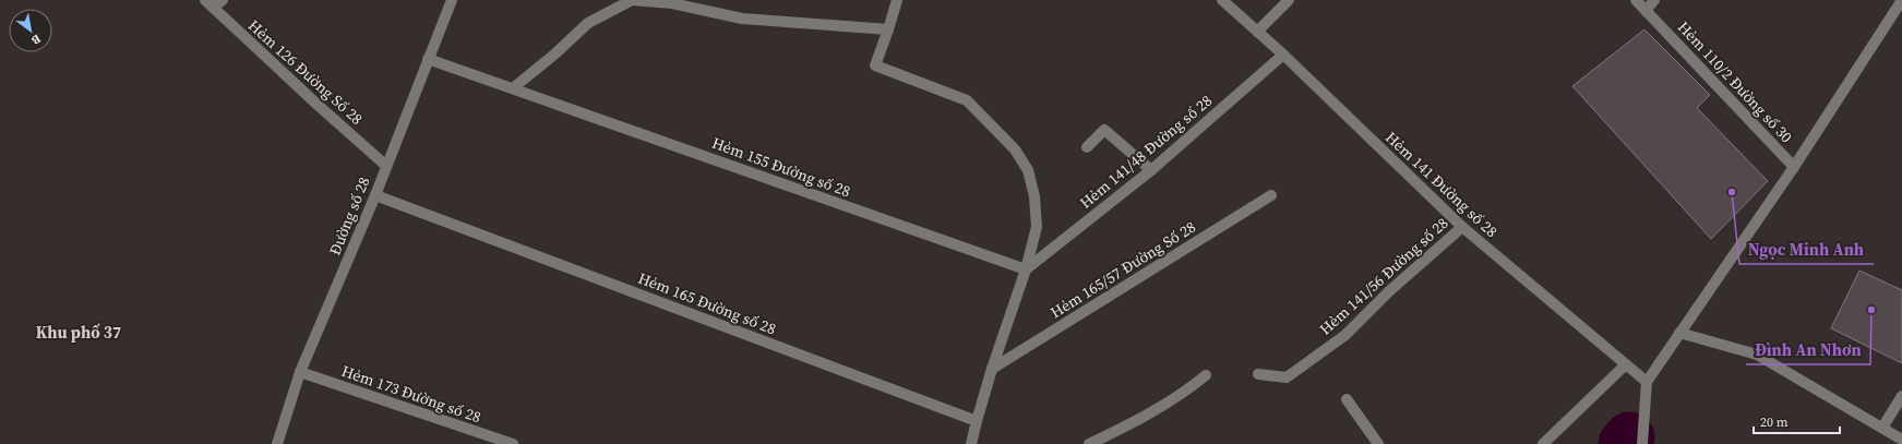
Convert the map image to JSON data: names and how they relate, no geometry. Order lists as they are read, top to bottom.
{
  "streets": {
    "street": [
      "Hẻm 126 Đường Số 28",
      "Hẻm 110/2 Đường số 30",
      "Hẻm 141/48 Đường số 28",
      "Hẻm 155 Đường số 28",
      "Hẻm 141 Đường số 28",
      "Đường số 28",
      "Hẻm 165/57 Đường Số 28",
      "Hẻm 141/56 Đường số 28",
      "Hẻm 165 Đường số 28",
      "Hẻm 173 Đường số 28"
    ]
  },
  "crossings": [
    ["Hẻm 126 Đường Số 28", "Đường số 28"],
    ["Hẻm 141/48 Đường số 28", "Hẻm 155 Đường số 28"],
    ["Hẻm 141/48 Đường số 28", "Hẻm 141 Đường số 28"],
    ["Hẻm 155 Đường số 28", "Đường số 28"],
    ["Hẻm 141 Đường số 28", "Hẻm 141/56 Đường số 28"],
    ["Đường số 28", "Hẻm 165 Đường số 28"],
    ["Đường số 28", "Hẻm 173 Đường số 28"]
  ],
  "districts": ["Khu phố 37"],
  "places": ["Ngọc Minh Anh", "Đình An Nhơn"],
  "scale_bar": "20 m",
  "north": "bottom right"
}
